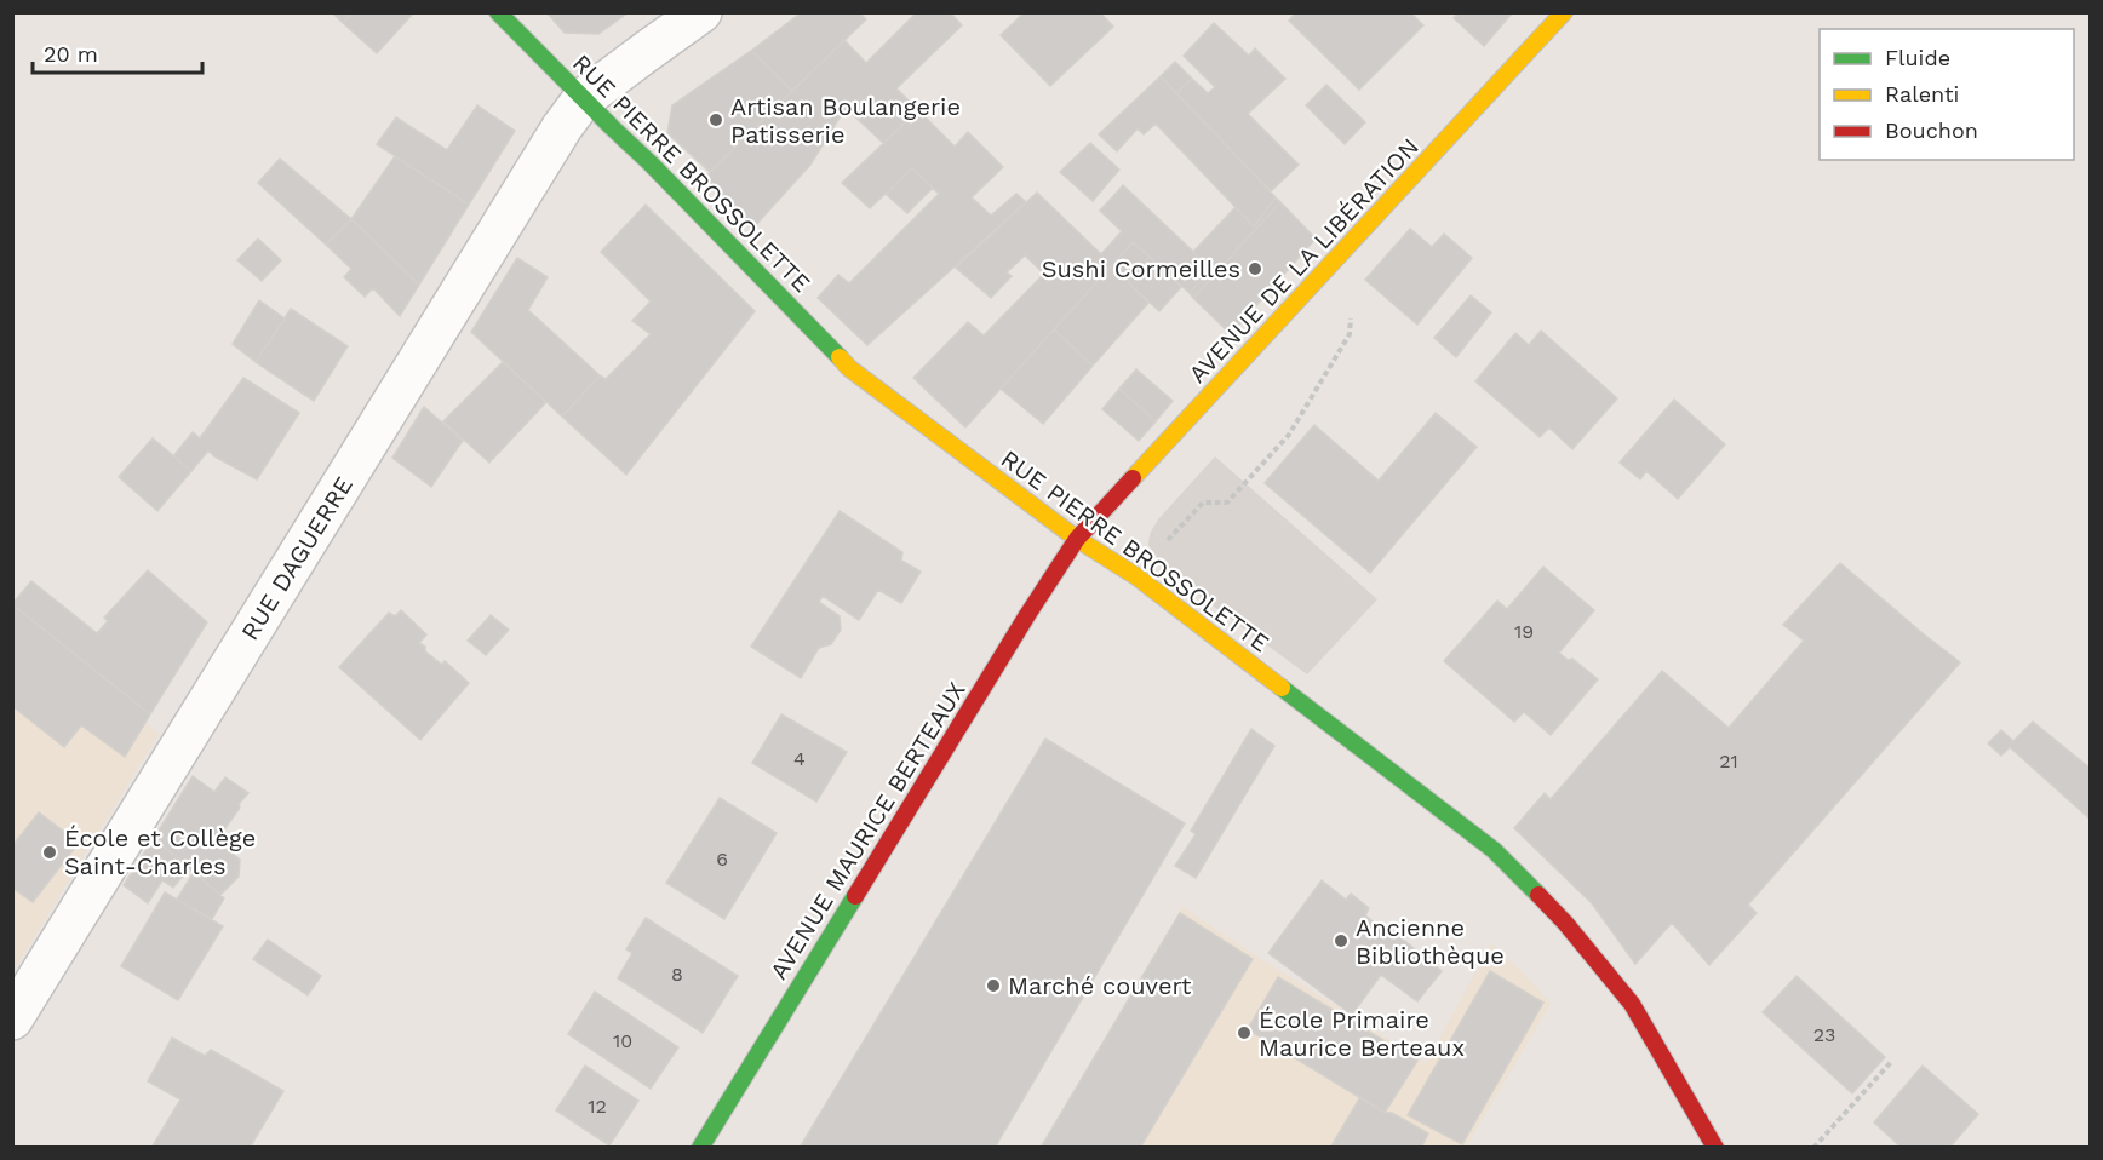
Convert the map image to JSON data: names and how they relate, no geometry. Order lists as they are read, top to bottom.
{
  "streets": {
    "street": [
      "RUE PIERRE BROSSOLETTE",
      "AVENUE DE LA LIBÉRATION",
      "RUE DAGUERRE",
      "AVENUE MAURICE BERTEAUX"
    ]
  },
  "crossings": [
    ["RUE PIERRE BROSSOLETTE", "AVENUE DE LA LIBÉRATION"],
    ["RUE PIERRE BROSSOLETTE", "RUE DAGUERRE"],
    ["RUE PIERRE BROSSOLETTE", "AVENUE MAURICE BERTEAUX"],
    ["AVENUE DE LA LIBÉRATION", "AVENUE MAURICE BERTEAUX"]
  ],
  "places": [
    "Artisan Boulangerie Patisserie",
    "Sushi Cormeilles",
    "École et Collège Saint-Charles",
    "Ancienne Bibliothèque",
    "Marché couvert",
    "École Primaire Maurice Berteaux"
  ],
  "house_numbers": [
    "19",
    "4",
    "21",
    "6",
    "8",
    "23",
    "10",
    "12"
  ],
  "legend": ["Fluide", "Ralenti", "Bouchon"],
  "scale_bar": "20 m"
}
